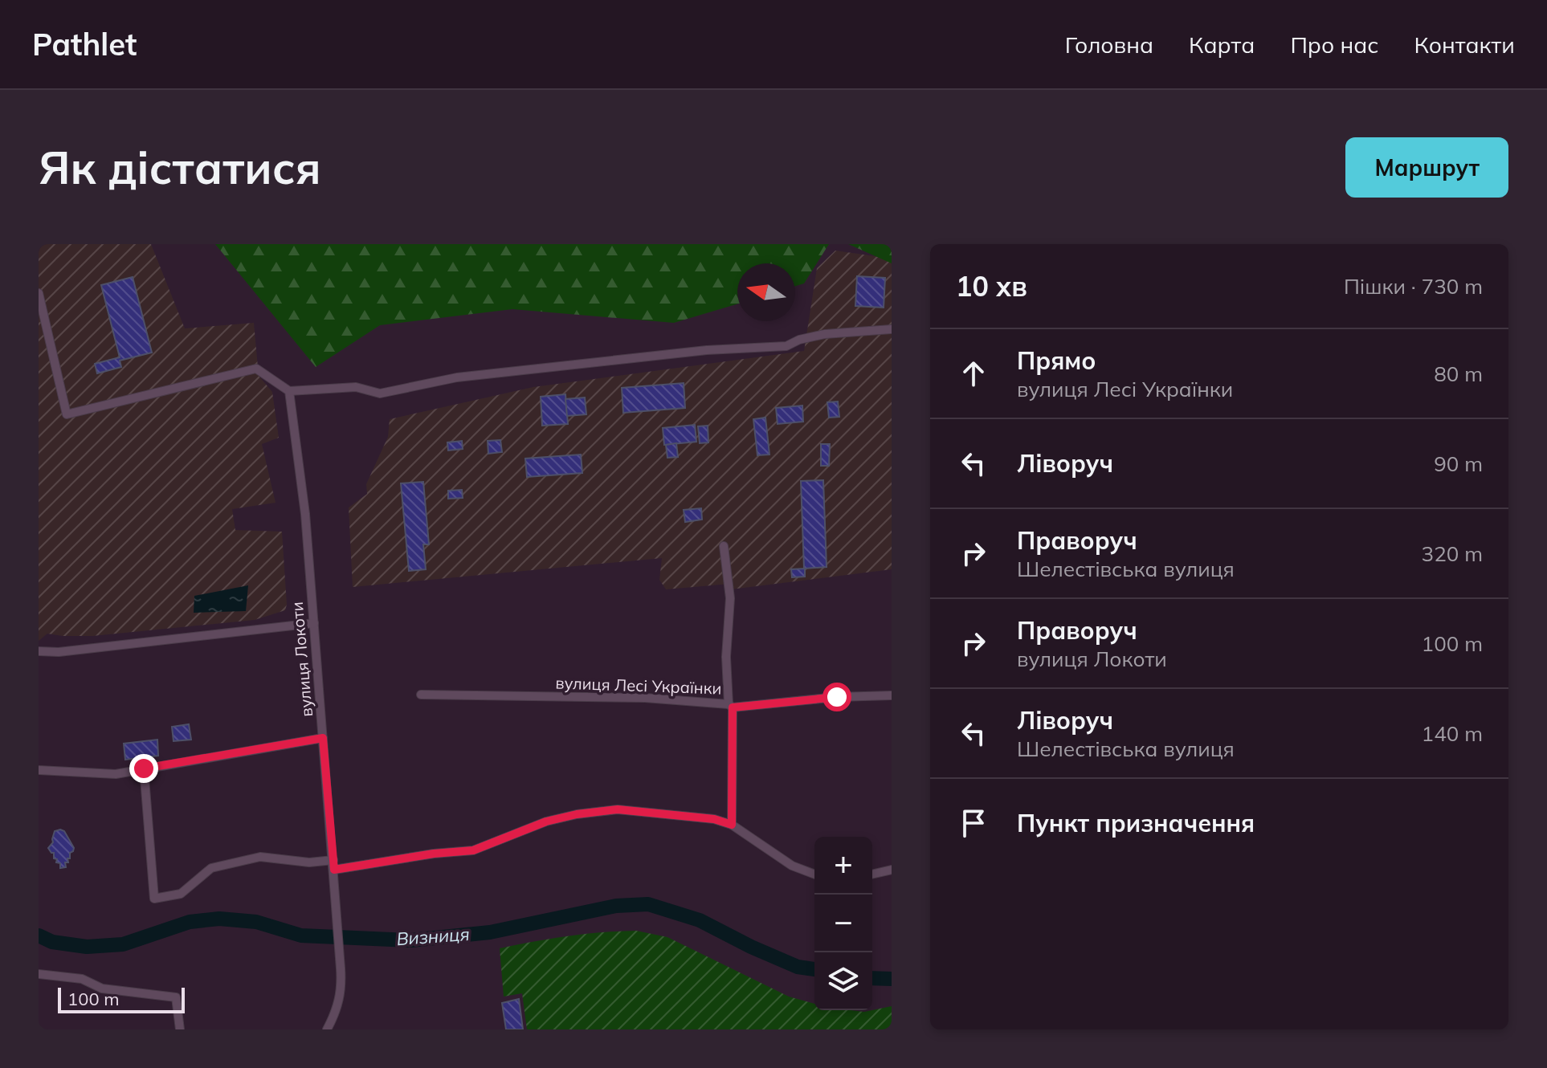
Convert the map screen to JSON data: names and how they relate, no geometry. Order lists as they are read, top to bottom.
{
  "streets": {
    "street": ["вулиця Локоти", "вулиця Лесі Українки"]
  },
  "water": ["Визниця"],
  "scale_bar": "100 m",
  "north": "left",
  "page": {
    "header": "Pathlet",
    "nav": [
      "Головна",
      "Карта",
      "Про нас",
      "Контакти"
    ],
    "buttons": "Маршрут",
    "title": "Як дістатися",
    "heading": ["10 хв", "Пішки · 730 m"],
    "list": [
      ["Прямо", "вулиця Лесі Українки", "80 m"],
      ["Ліворуч", "90 m"],
      ["Праворуч", "Шелестівська вулиця", "320 m"],
      ["Праворуч", "вулиця Локоти", "100 m"],
      ["Ліворуч", "Шелестівська вулиця", "140 m"],
      "Пункт призначення"
    ],
    "map_buttons": ["+", "−"],
    "scale": "100 m"
  }
}
